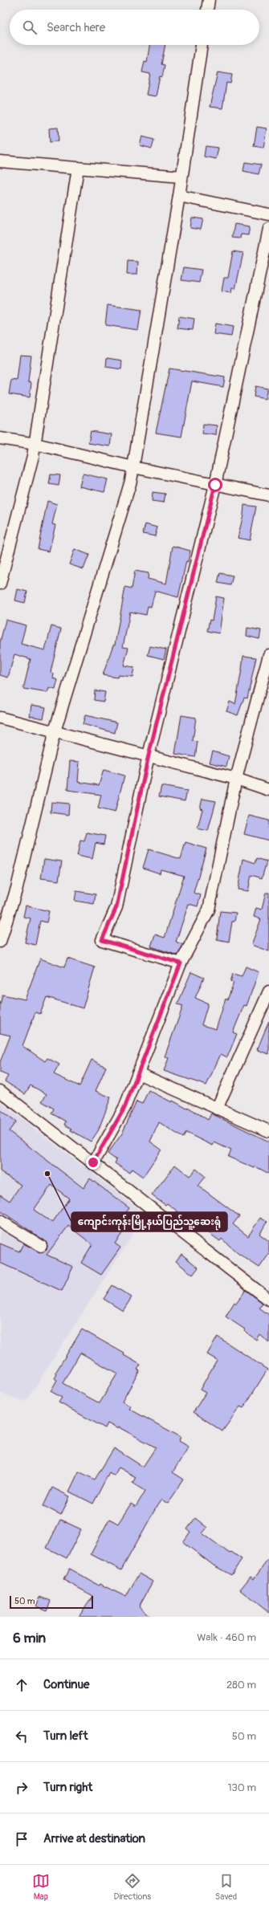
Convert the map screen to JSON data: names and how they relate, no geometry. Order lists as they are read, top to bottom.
{
  "places": ["ကျောင်းကုန်းမြို့နယ်ပြည်သူ့ဆေးရုံ"],
  "scale_bar": "50 m",
  "page": {
    "search": "Search here",
    "scale": "50 m",
    "heading": ["6 min", "Walk · 460 m"],
    "list": [
      ["Continue", "280 m"],
      ["Turn left", "50 m"],
      ["Turn right", "130 m"],
      "Arrive at destination"
    ],
    "nav": ["Map", "Directions", "Saved"]
  }
}
